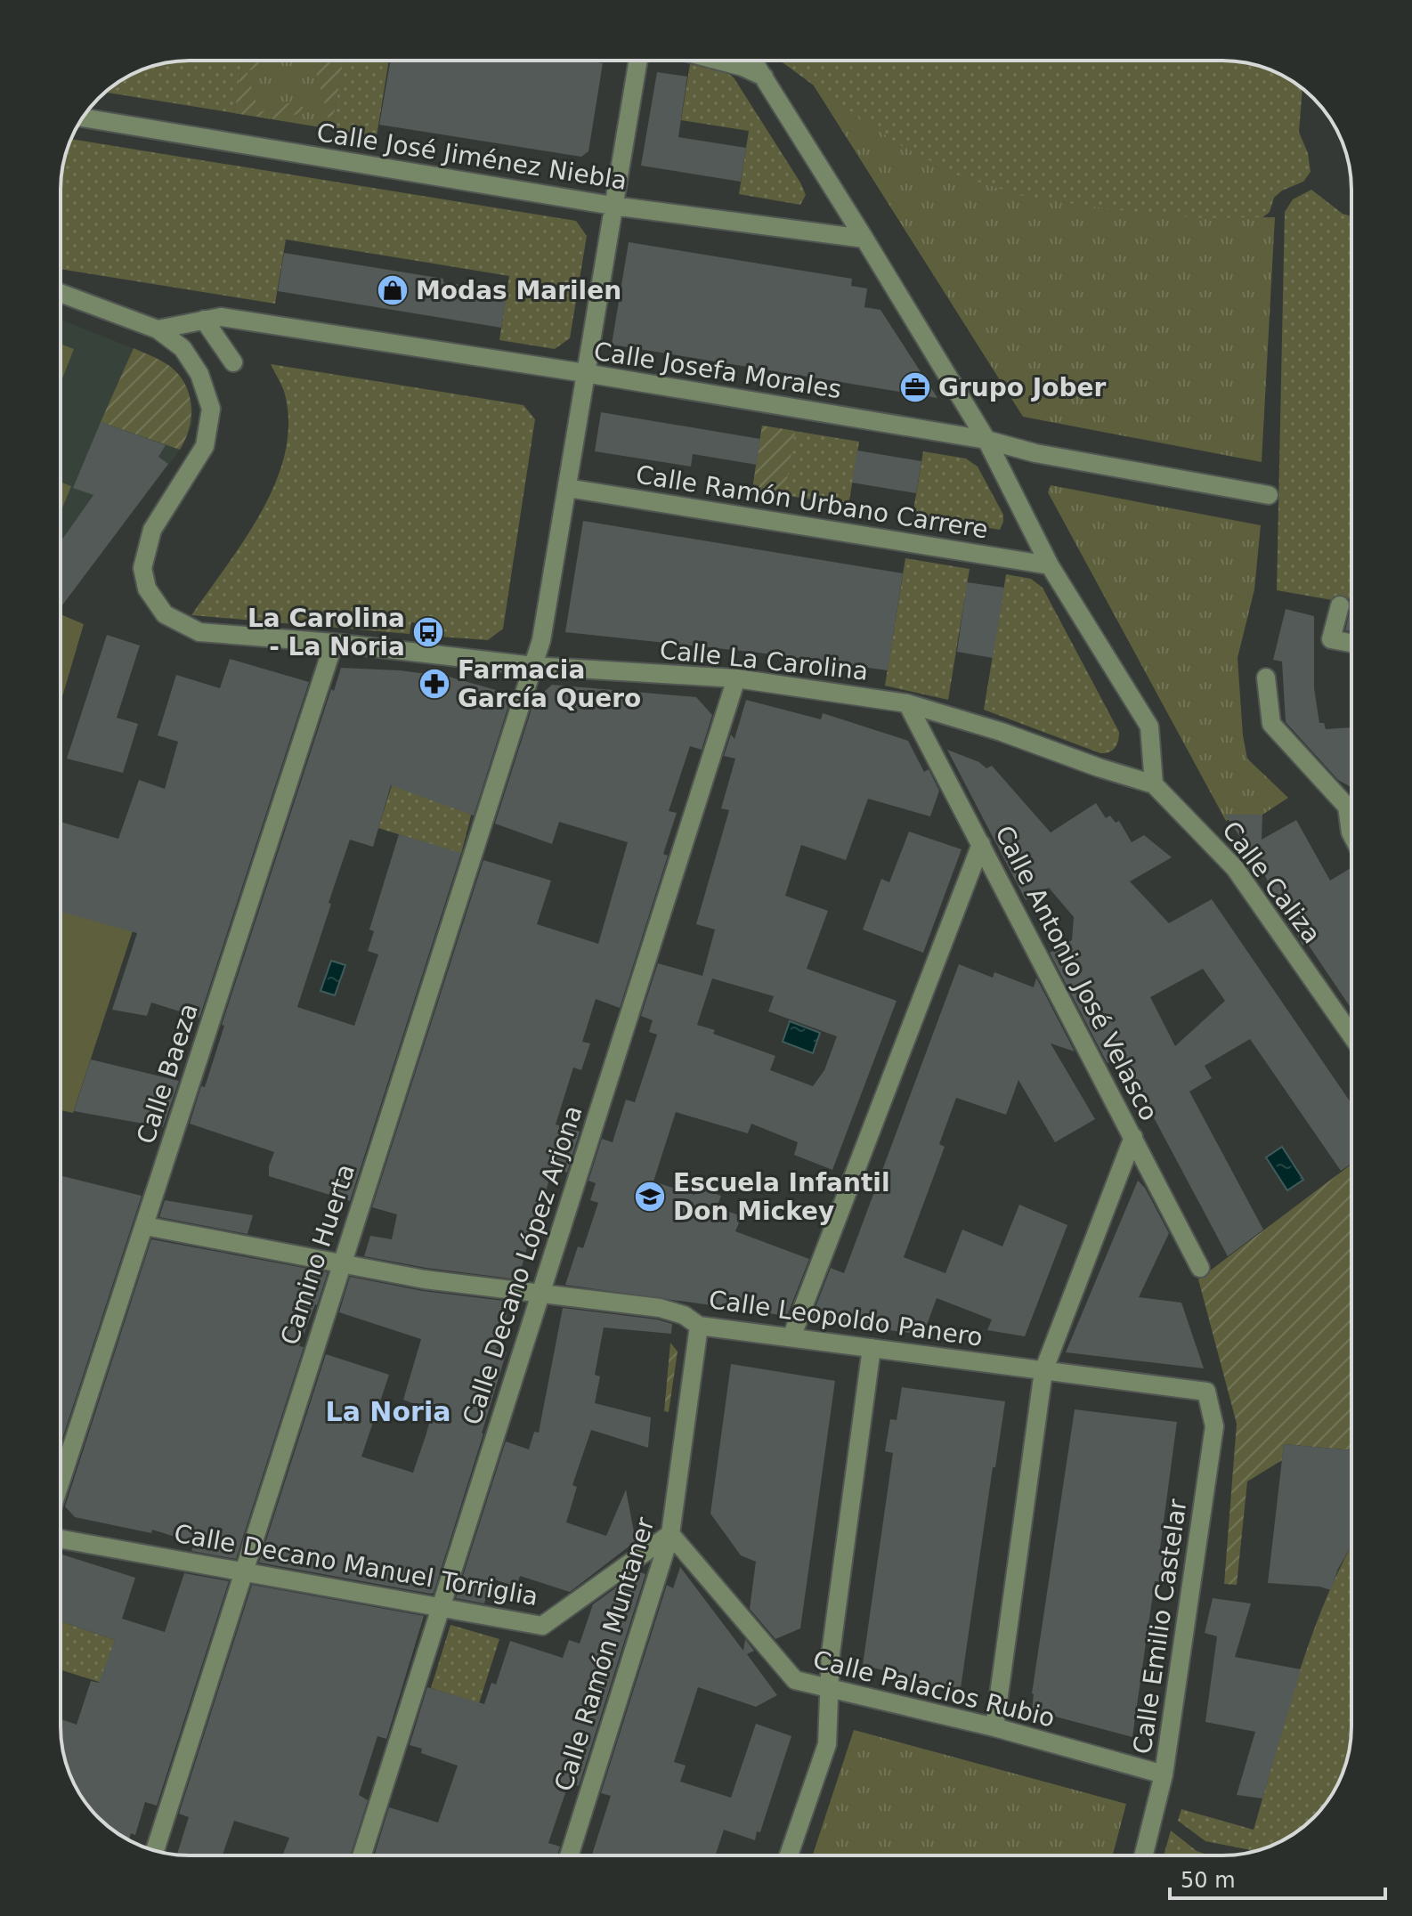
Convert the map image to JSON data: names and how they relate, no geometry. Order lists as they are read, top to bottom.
{
  "streets": {
    "street": [
      "Calle José Jiménez Niebla",
      "Calle Josefa Morales",
      "Calle Ramón Urbano Carrere",
      "Calle La Carolina",
      "Calle Caliza",
      "Calle Antonio José Velasco",
      "Calle Baeza",
      "Camino Huerta",
      "Calle Decano López Arjona",
      "Calle Leopoldo Panero",
      "Calle Decano Manuel Torriglia",
      "Calle Emilio Castelar",
      "Calle Ramón Muntaner",
      "Calle Palacios Rubio"
    ]
  },
  "crossings": [
    ["Calle José Jiménez Niebla", "Camino Huerta"],
    ["Calle Josefa Morales", "Calle La Carolina"],
    ["Calle Josefa Morales", "Camino Huerta"],
    ["Calle Ramón Urbano Carrere", "Camino Huerta"],
    ["Calle La Carolina", "Calle Caliza"],
    ["Calle La Carolina", "Calle Antonio José Velasco"],
    ["Calle La Carolina", "Calle Baeza"],
    ["Calle La Carolina", "Camino Huerta"],
    ["Calle La Carolina", "Calle Decano López Arjona"],
    ["Calle Baeza", "Calle Leopoldo Panero"],
    ["Camino Huerta", "Calle Leopoldo Panero"],
    ["Camino Huerta", "Calle Decano Manuel Torriglia"],
    ["Calle Decano López Arjona", "Calle Leopoldo Panero"],
    ["Calle Decano López Arjona", "Calle Decano Manuel Torriglia"],
    ["Calle Leopoldo Panero", "Calle Emilio Castelar"],
    ["Calle Leopoldo Panero", "Calle Ramón Muntaner"],
    ["Calle Decano Manuel Torriglia", "Calle Ramón Muntaner"],
    ["Calle Decano Manuel Torriglia", "Calle Palacios Rubio"],
    ["Calle Emilio Castelar", "Calle Palacios Rubio"],
    ["Calle Ramón Muntaner", "Calle Palacios Rubio"]
  ],
  "districts": ["La Noria"],
  "places": {
    "shop": ["Modas Marilen"],
    "office": ["Grupo Jober"],
    "bus stop": ["La Carolina - La Noria"],
    "pharmacy": ["Farmacia García Quero"],
    "school or university": ["Escuela Infantil Don Mickey"]
  },
  "scale_bar": "50 m"
}
